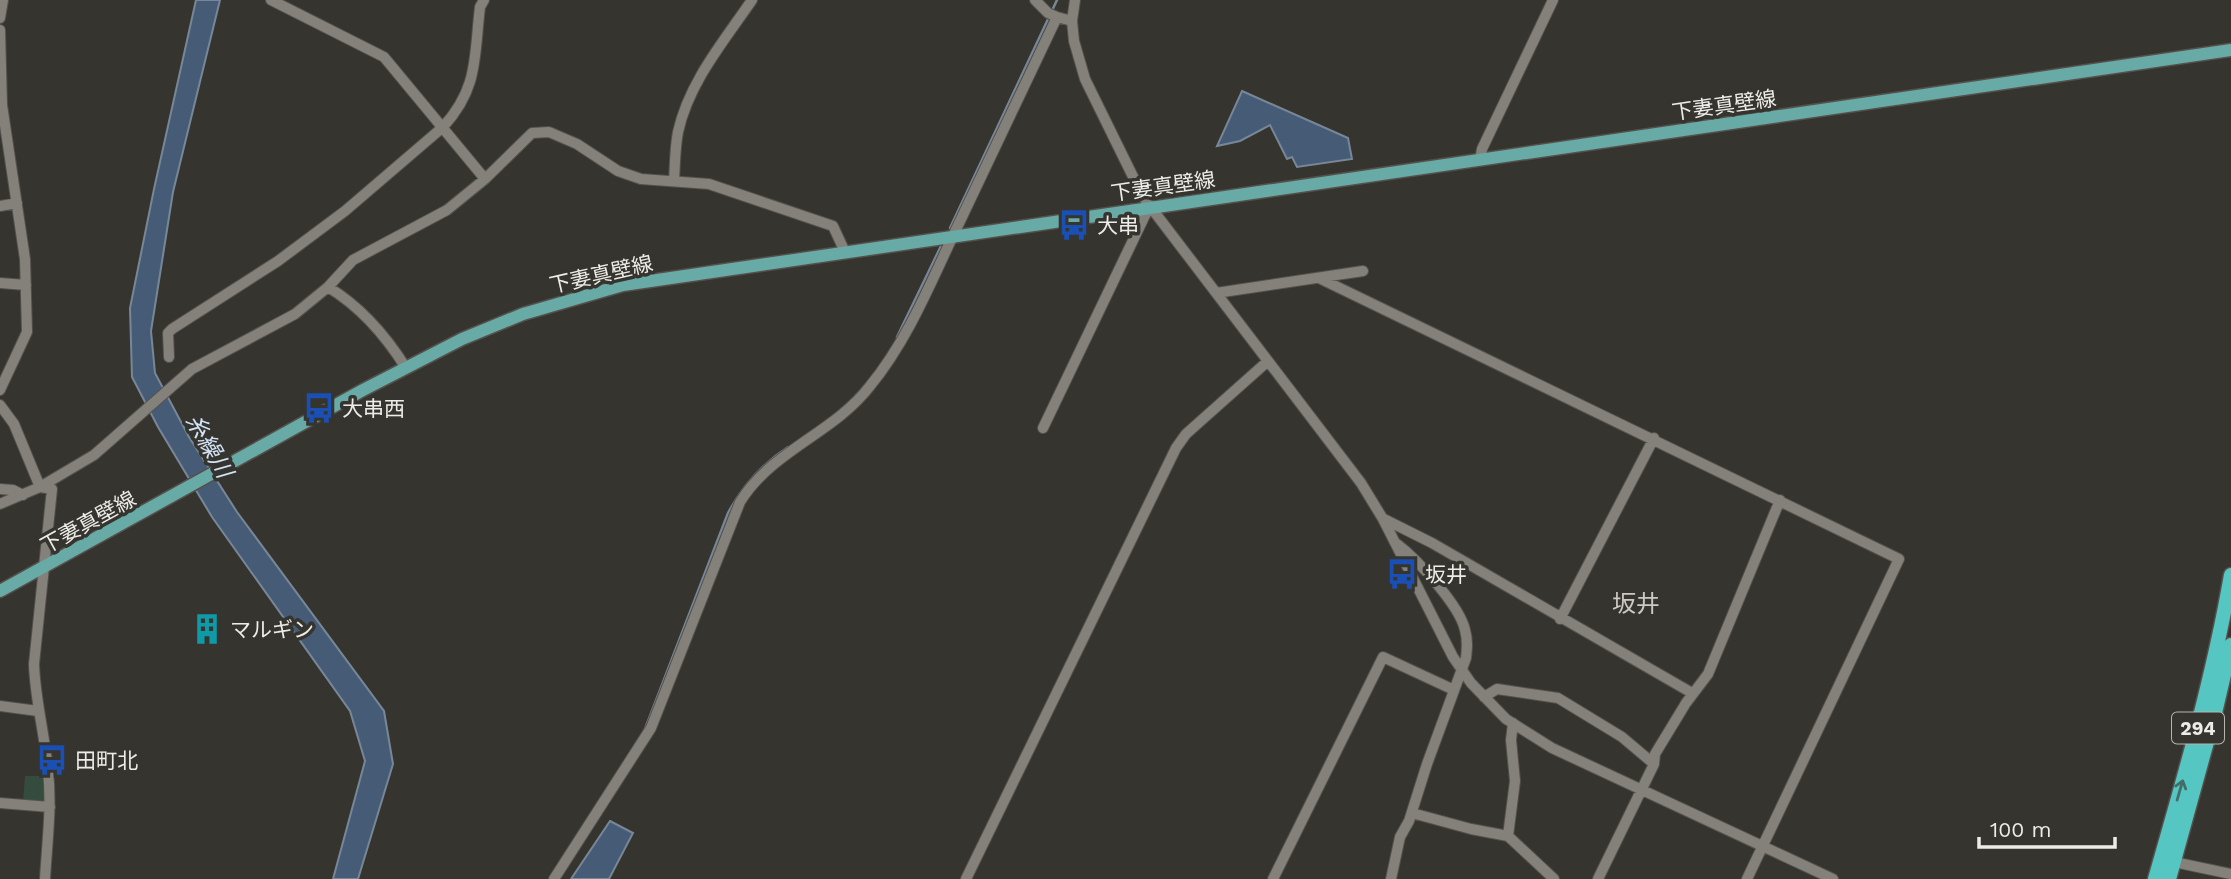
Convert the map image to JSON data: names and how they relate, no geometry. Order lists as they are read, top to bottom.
{
  "streets": {
    "highway": ["294"],
    "main road": ["下妻真壁線"]
  },
  "districts": ["坂井"],
  "water": ["糸繰川"],
  "places": {
    "bus stop": [
      "大串",
      "大串西",
      "坂井",
      "田町北"
    ],
    "building": ["マルギン"]
  },
  "scale_bar": "100 m"
}
